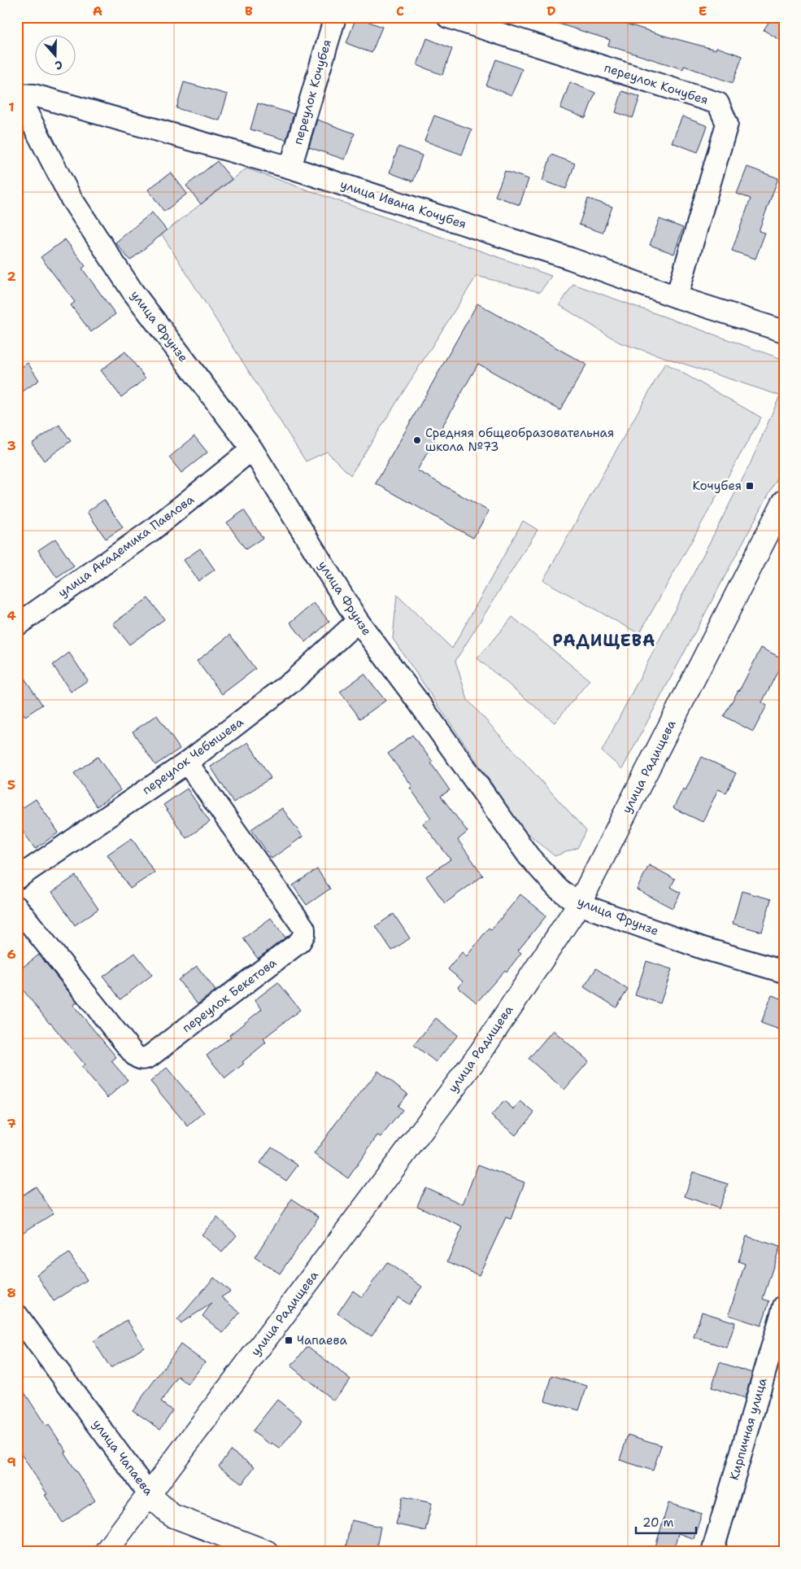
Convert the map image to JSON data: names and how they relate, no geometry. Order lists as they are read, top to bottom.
{
  "streets": {
    "main road": ["улица Радищева", "улица Чапаева"],
    "street": [
      "переулок Кочубея",
      "улица Ивана Кочубея",
      "улица Фрунзе",
      "улица Академика Павлова",
      "переулок Чебышева",
      "переулок Бекетова",
      "Кирпичная улица"
    ]
  },
  "crossings": [
    ["переулок Кочубея", "улица Ивана Кочубея"],
    ["улица Ивана Кочубея", "улица Фрунзе"],
    ["улица Фрунзе", "улица Академика Павлова"],
    ["улица Фрунзе", "переулок Чебышева"],
    ["улица Фрунзе", "улица Радищева"],
    ["переулок Чебышева", "переулок Бекетова"],
    ["улица Радищева", "улица Чапаева"]
  ],
  "districts": ["РАДИЩЕВА"],
  "places": {
    "other": ["Средняя общеобразовательная школа №73"],
    "transit": ["Кочубея", "Чапаева"]
  },
  "scale_bar": "20 m",
  "north": "bottom",
  "grid": {
    "columns": [
      "A",
      "B",
      "C",
      "D",
      "E"
    ],
    "rows": [
      "1",
      "2",
      "3",
      "4",
      "5",
      "6",
      "7",
      "8",
      "9"
    ]
  }
}
